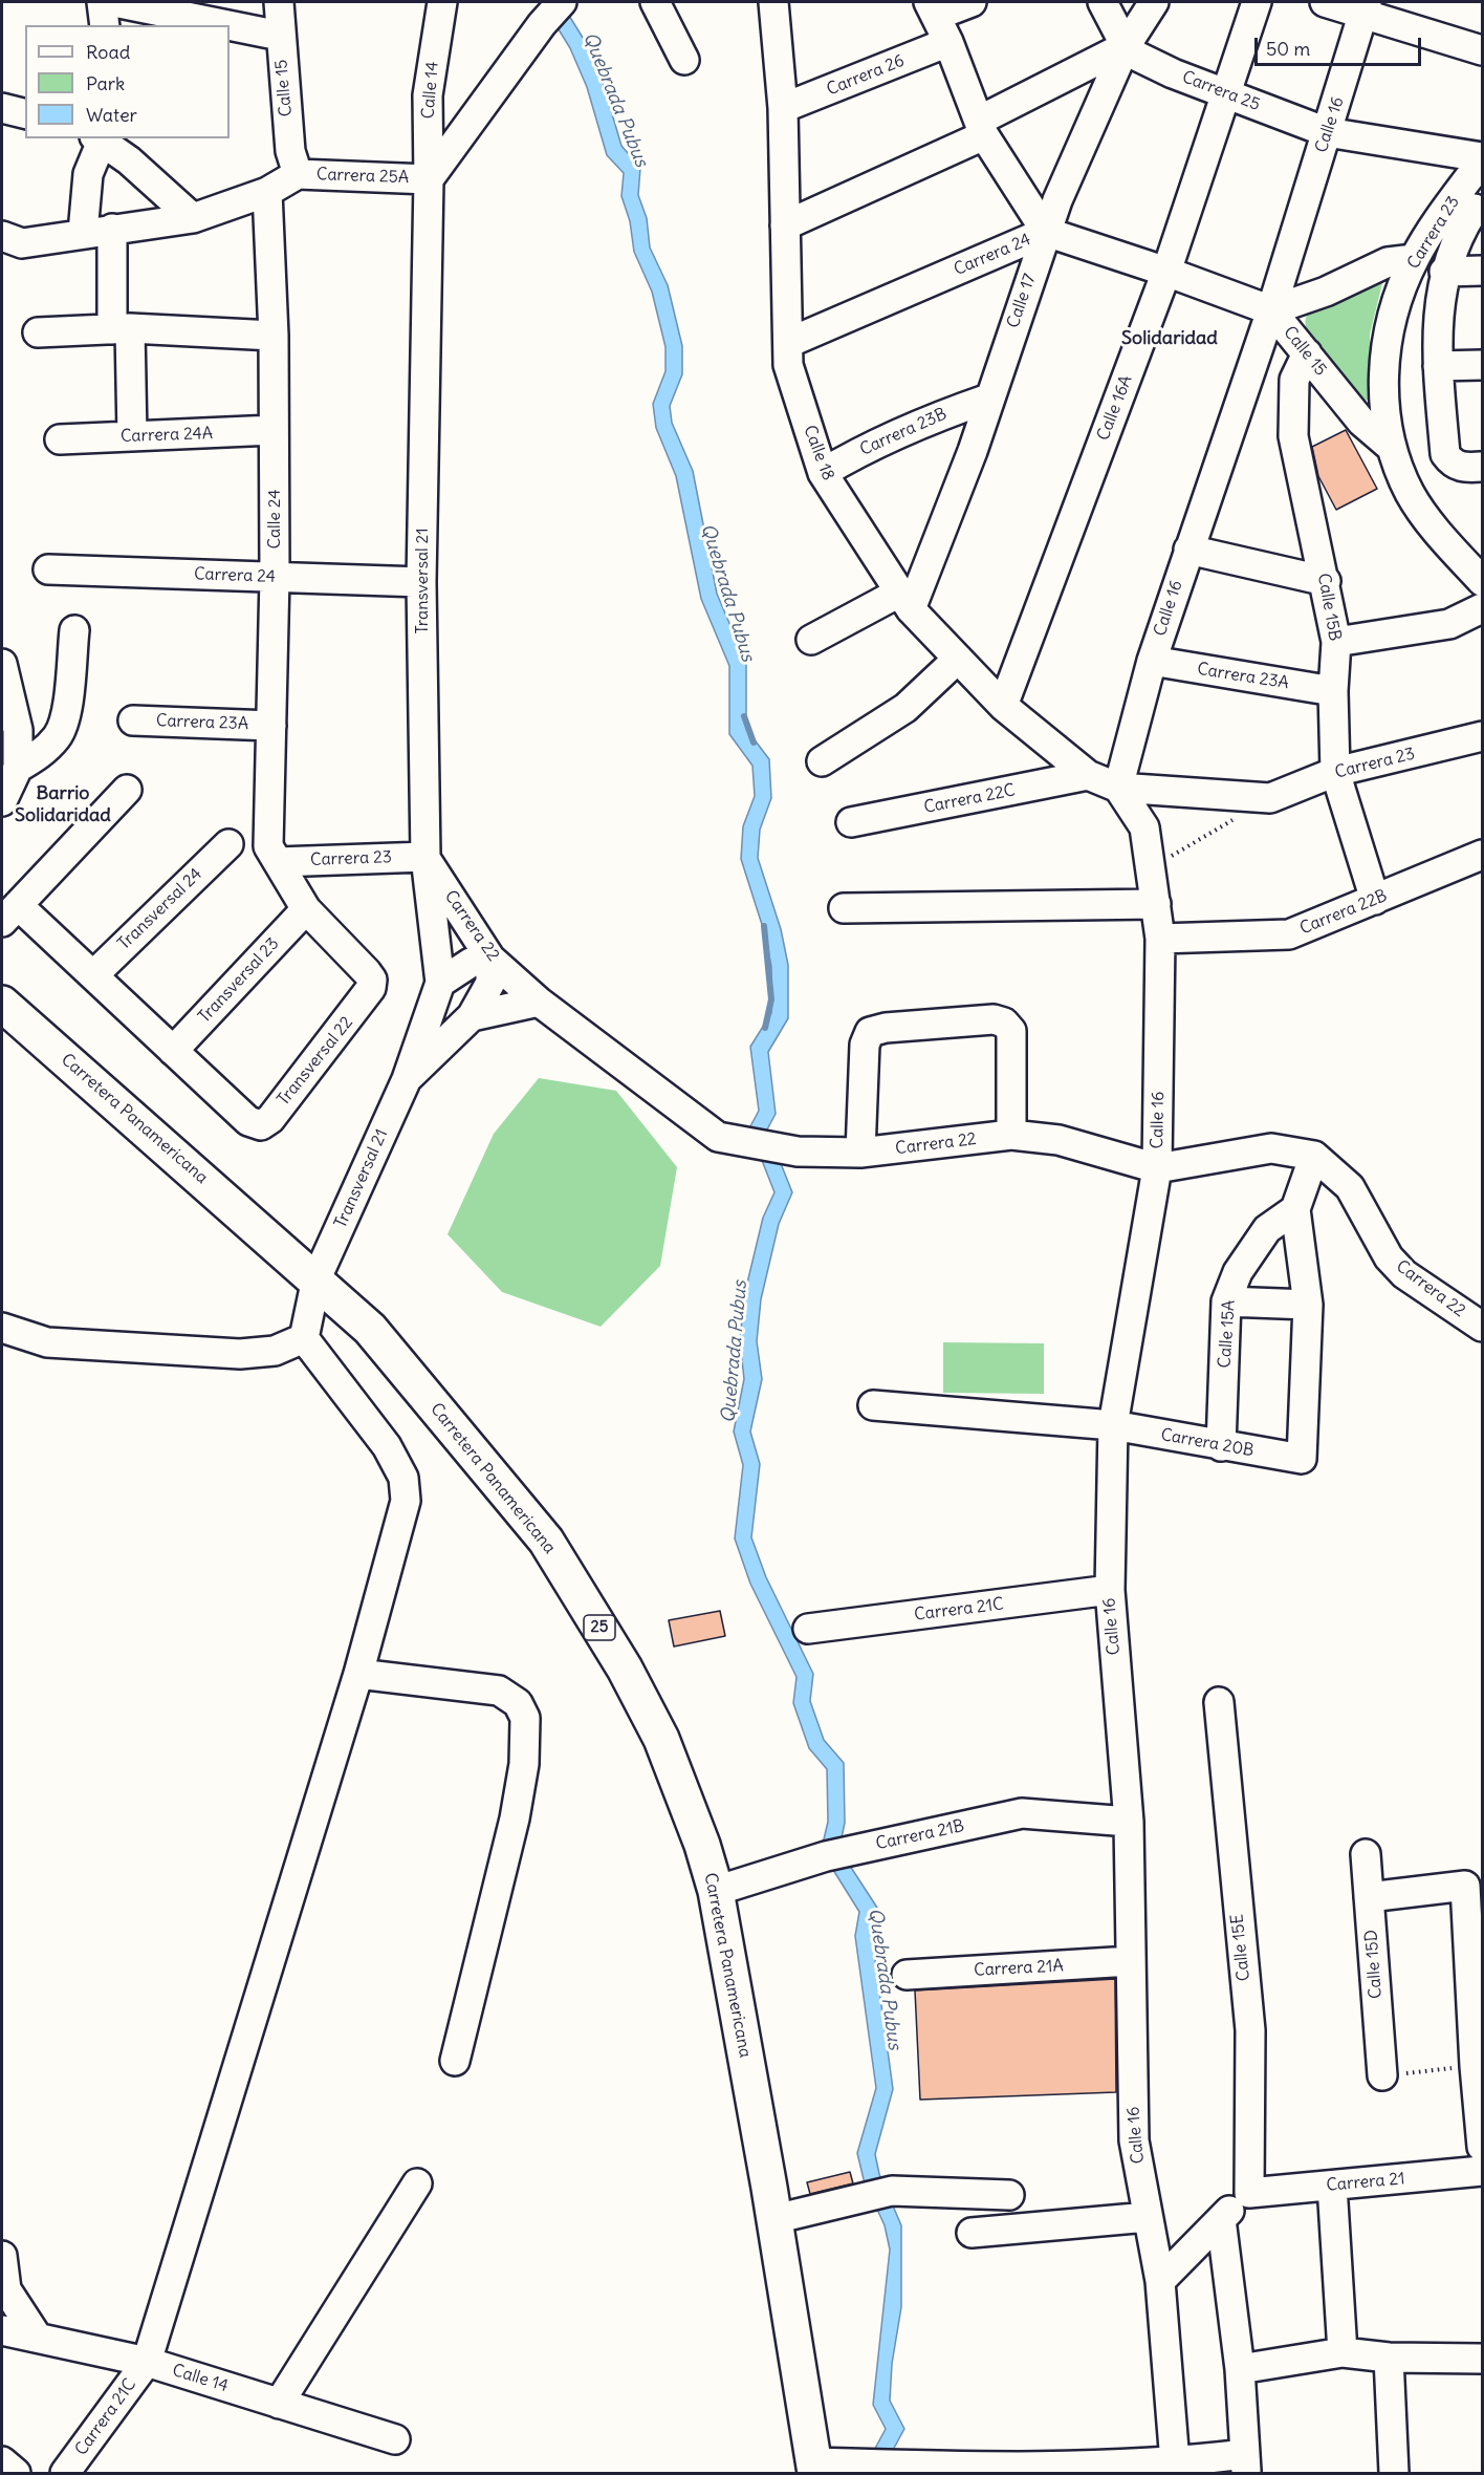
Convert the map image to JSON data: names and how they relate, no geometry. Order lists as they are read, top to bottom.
{
  "streets": {
    "highway": ["Carretera Panamericana", "25"],
    "street": [
      "Carrera 26",
      "Calle 15",
      "Calle 14",
      "Carrera 25",
      "Calle 16",
      "Carrera 25A",
      "Carrera 23",
      "Carrera 24",
      "Calle 17",
      "Calle 16A",
      "Carrera 23B",
      "Carrera 24A",
      "Calle 18",
      "Calle 24",
      "Transversal 21",
      "Calle 15B",
      "Carrera 23A",
      "Carrera 22C",
      "Transversal 24",
      "Carrera 22B",
      "Carrera 22",
      "Transversal 23",
      "Transversal 22",
      "Calle 15A",
      "Carrera 20B",
      "Carrera 21C",
      "Carrera 21B",
      "Calle 15E",
      "Calle 15D",
      "Carrera 21A",
      "Carrera 21"
    ]
  },
  "crossings": [
    ["Carrera 26", "Calle 18"],
    ["Calle 15", "Calle 16"],
    ["Calle 15", "Carrera 25A"],
    ["Calle 15", "Carrera 23"],
    ["Calle 15", "Carrera 24"],
    ["Calle 15", "Calle 15B"],
    ["Calle 14", "Carrera 25A"],
    ["Calle 14", "Transversal 21"],
    ["Calle 14", "Carrera 21C"],
    ["Carrera 25", "Calle 16"],
    ["Carrera 25", "Carrera 23"],
    ["Carrera 25", "Calle 17"],
    ["Carrera 25", "Calle 16A"],
    ["Calle 16", "Carrera 23"],
    ["Calle 16", "Carrera 24"],
    ["Calle 16", "Calle 18"],
    ["Calle 16", "Carrera 23A"],
    ["Calle 16", "Carrera 22B"],
    ["Calle 16", "Carrera 22"],
    ["Calle 16", "Carrera 20B"],
    ["Calle 16", "Carrera 21C"],
    ["Calle 16", "Carrera 21B"],
    ["Calle 16", "Carrera 21A"],
    ["Carrera 25A", "Calle 24"],
    ["Carrera 25A", "Transversal 21"],
    ["Carrera 23", "Calle 18"],
    ["Carrera 23", "Calle 24"],
    ["Carrera 23", "Transversal 21"],
    ["Carrera 23", "Calle 15B"],
    ["Carrera 23", "Carrera 22"],
    ["Carrera 24", "Calle 17"],
    ["Carrera 24", "Calle 16A"],
    ["Carrera 24", "Calle 18"],
    ["Carrera 24", "Calle 24"],
    ["Carrera 24", "Transversal 21"],
    ["Calle 17", "Carrera 23B"],
    ["Calle 17", "Calle 18"],
    ["Calle 16A", "Calle 18"],
    ["Carrera 23B", "Calle 18"],
    ["Carrera 24A", "Calle 24"],
    ["Calle 18", "Carrera 22C"],
    ["Calle 24", "Carrera 23A"],
    ["Transversal 21", "Carrera 22"],
    ["Transversal 21", "Carretera Panamericana"],
    ["Transversal 21", "Carrera 21C"],
    ["Calle 15B", "Carrera 23A"],
    ["Calle 15B", "Carrera 22B"],
    ["Transversal 23", "Transversal 22"],
    ["Carretera Panamericana", "Carrera 21B"],
    ["Calle 15A", "Carrera 20B"],
    ["Calle 15E", "Carrera 21"]
  ],
  "districts": ["Solidaridad", "Barrio Solidaridad"],
  "water": ["Quebrada Pubus"],
  "legend": ["Road", "Park", "Water"],
  "scale_bar": "50 m"
}
